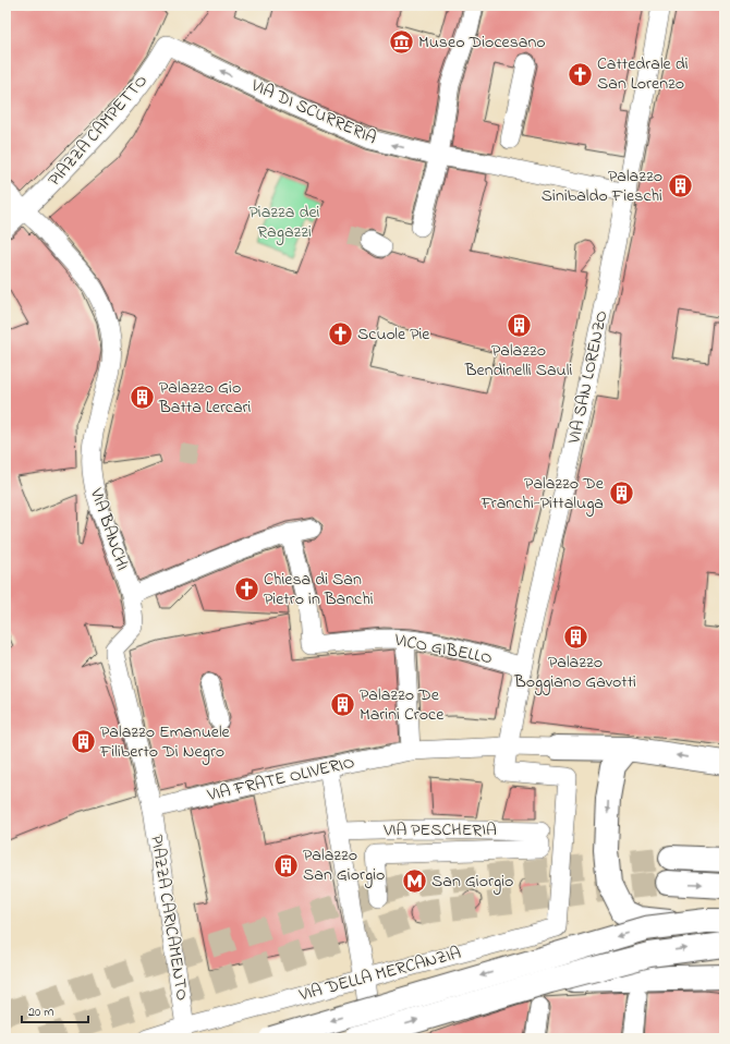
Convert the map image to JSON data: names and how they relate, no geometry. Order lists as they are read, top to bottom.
{
  "streets": {
    "street": [
      "VIA DI SCURRERIA",
      "PIAZZA CAMPETTO",
      "VIA SAN LORENZO",
      "VIA BANCHI",
      "VICO GIBELLO",
      "VIA FRATE OLIVERIO",
      "VIA PESCHERIA",
      "PIAZZA CARICAMENTO",
      "VIA DELLA MERCANZIA"
    ]
  },
  "crossings": [
    ["VIA DI SCURRERIA", "PIAZZA CAMPETTO"],
    ["VIA DI SCURRERIA", "VIA SAN LORENZO"],
    ["PIAZZA CAMPETTO", "VIA BANCHI"],
    ["VIA SAN LORENZO", "VICO GIBELLO"],
    ["VIA SAN LORENZO", "VIA FRATE OLIVERIO"],
    ["VIA SAN LORENZO", "VIA DELLA MERCANZIA"],
    ["VIA BANCHI", "PIAZZA CARICAMENTO"],
    ["VIA FRATE OLIVERIO", "PIAZZA CARICAMENTO"],
    ["PIAZZA CARICAMENTO", "VIA DELLA MERCANZIA"]
  ],
  "one_way": ["VIA DI SCURRERIA"],
  "parks": ["Piazza dei Ragazzi"],
  "places": {
    "museum": ["Museo Diocesano"],
    "church": ["Cattedrale di San Lorenzo", "Scuole Pie", "Chiesa di San Pietro in Banchi"],
    "building": [
      "Palazzo Sinibaldo Fieschi",
      "Palazzo Bendinelli Sauli",
      "Palazzo Gio Batta Lercari",
      "Palazzo De Franchi-Pittaluga",
      "Palazzo Boggiano Gavotti",
      "Palazzo De Marini Croce",
      "Palazzo Emanuele Filiberto Di Negro",
      "Palazzo San Giorgio"
    ],
    "metro station": ["San Giorgio"]
  },
  "scale_bar": "20 m"
}
